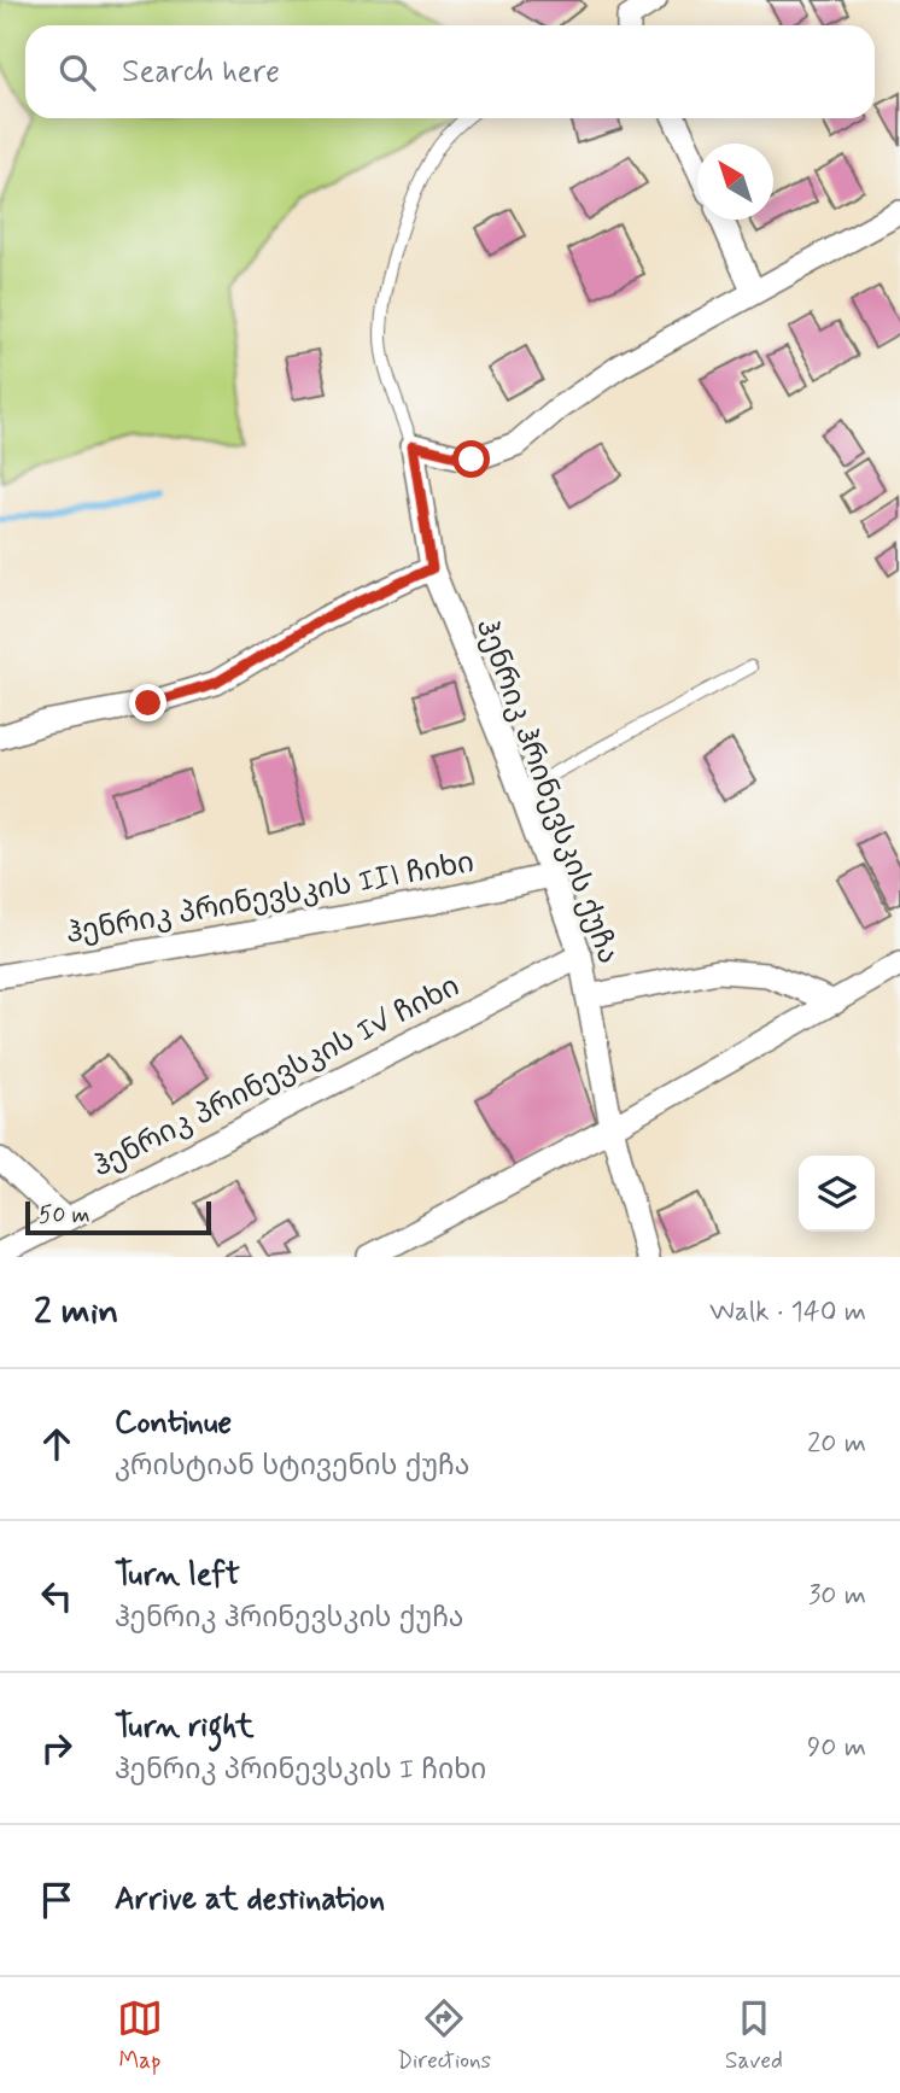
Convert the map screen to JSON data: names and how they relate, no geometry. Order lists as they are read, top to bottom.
{
  "streets": {
    "street": ["ჰენრიკ ჰრინევსკის ქუჩა", "ჰენრიკ პრინევსკის III ჩიხი", "ჰენრიკ პრინევსკის IV ჩიხი"]
  },
  "crossings": [
    ["ჰენრიკ ჰრინევსკის ქუჩა", "ჰენრიკ პრინევსკის III ჩიხი"],
    ["ჰენრიკ ჰრინევსკის ქუჩა", "ჰენრიკ პრინევსკის IV ჩიხი"]
  ],
  "scale_bar": "50 m",
  "north": "top left",
  "page": {
    "search": "Search here",
    "scale": "50 m",
    "heading": ["2 min", "Walk · 140 m"],
    "list": [
      ["Continue", "კრისტიან სტივენის ქუჩა", "20 m"],
      ["Turn left", "ჰენრიკ ჰრინევსკის ქუჩა", "30 m"],
      ["Turn right", "ჰენრიკ პრინევსკის I ჩიხი", "90 m"],
      "Arrive at destination"
    ],
    "nav": ["Map", "Directions", "Saved"]
  }
}
